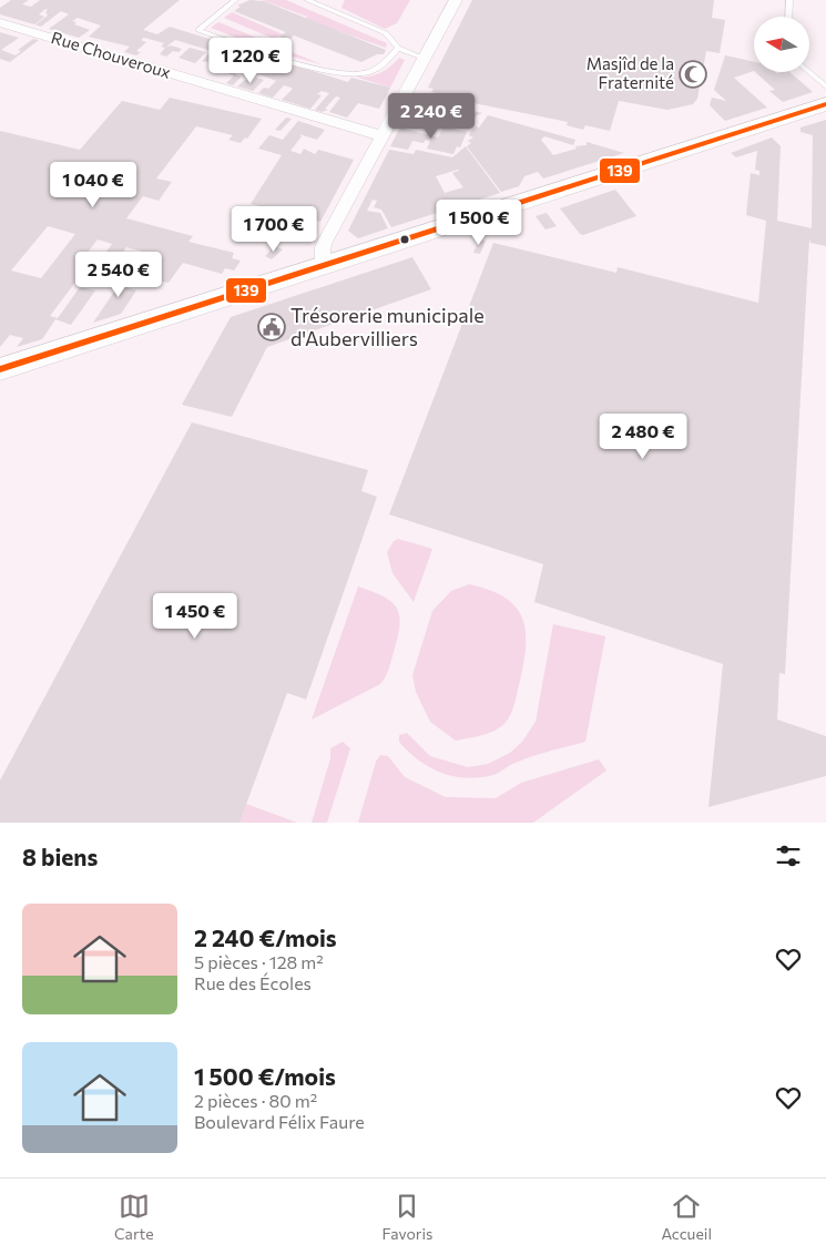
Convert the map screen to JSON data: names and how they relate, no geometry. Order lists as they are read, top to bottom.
{
  "streets": {
    "street": ["Rue Chouveroux"]
  },
  "places": {
    "mosque": ["Masjîd de la Fraternité"],
    "public building": ["Trésorerie municipale d'Aubervilliers"]
  },
  "lines": ["transit line 139"],
  "north": "left",
  "page": {
    "price": [
      "1 220 €",
      "2 240 €",
      "1 040 €",
      "1 500 €",
      "1 700 €",
      "2 540 €",
      "2 480 €",
      "1 450 €"
    ],
    "heading": "8 biens",
    "list": [
      {
        "name": "2 240 €/mois",
        "note": "5 pièces · 128 m² · Rue des Écoles"
      },
      {
        "name": "1 500 €/mois",
        "note": "2 pièces · 80 m² · Boulevard Félix Faure"
      }
    ],
    "tabs": ["Carte", "Favoris", "Accueil"]
  }
}
